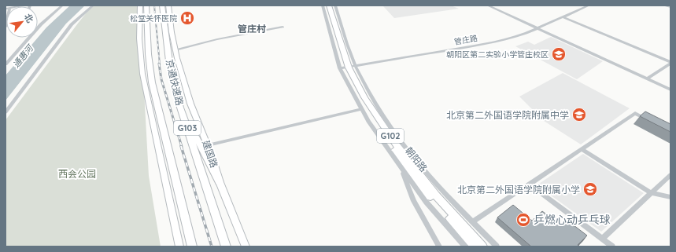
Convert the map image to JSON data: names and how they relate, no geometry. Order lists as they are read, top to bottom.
{
  "streets": {
    "highway": [
      "京通快速路",
      "G103",
      "G102",
      "朝阳路"
    ],
    "main road": ["建国路"],
    "street": ["管庄路"]
  },
  "crossings": [
    ["管庄路", "朝阳路"]
  ],
  "districts": ["管庄村"],
  "water": ["通惠河"],
  "parks": ["西会公园"],
  "places": {
    "hospital": ["松堂关怀医院"],
    "school or university": ["朝阳区第二实验小学管庄校区", "北京第二外国语学院附属中学", "北京第二外国语学院附属小学"],
    "sports": ["乒燃心动乒乓球"]
  },
  "north": "top right"
}
